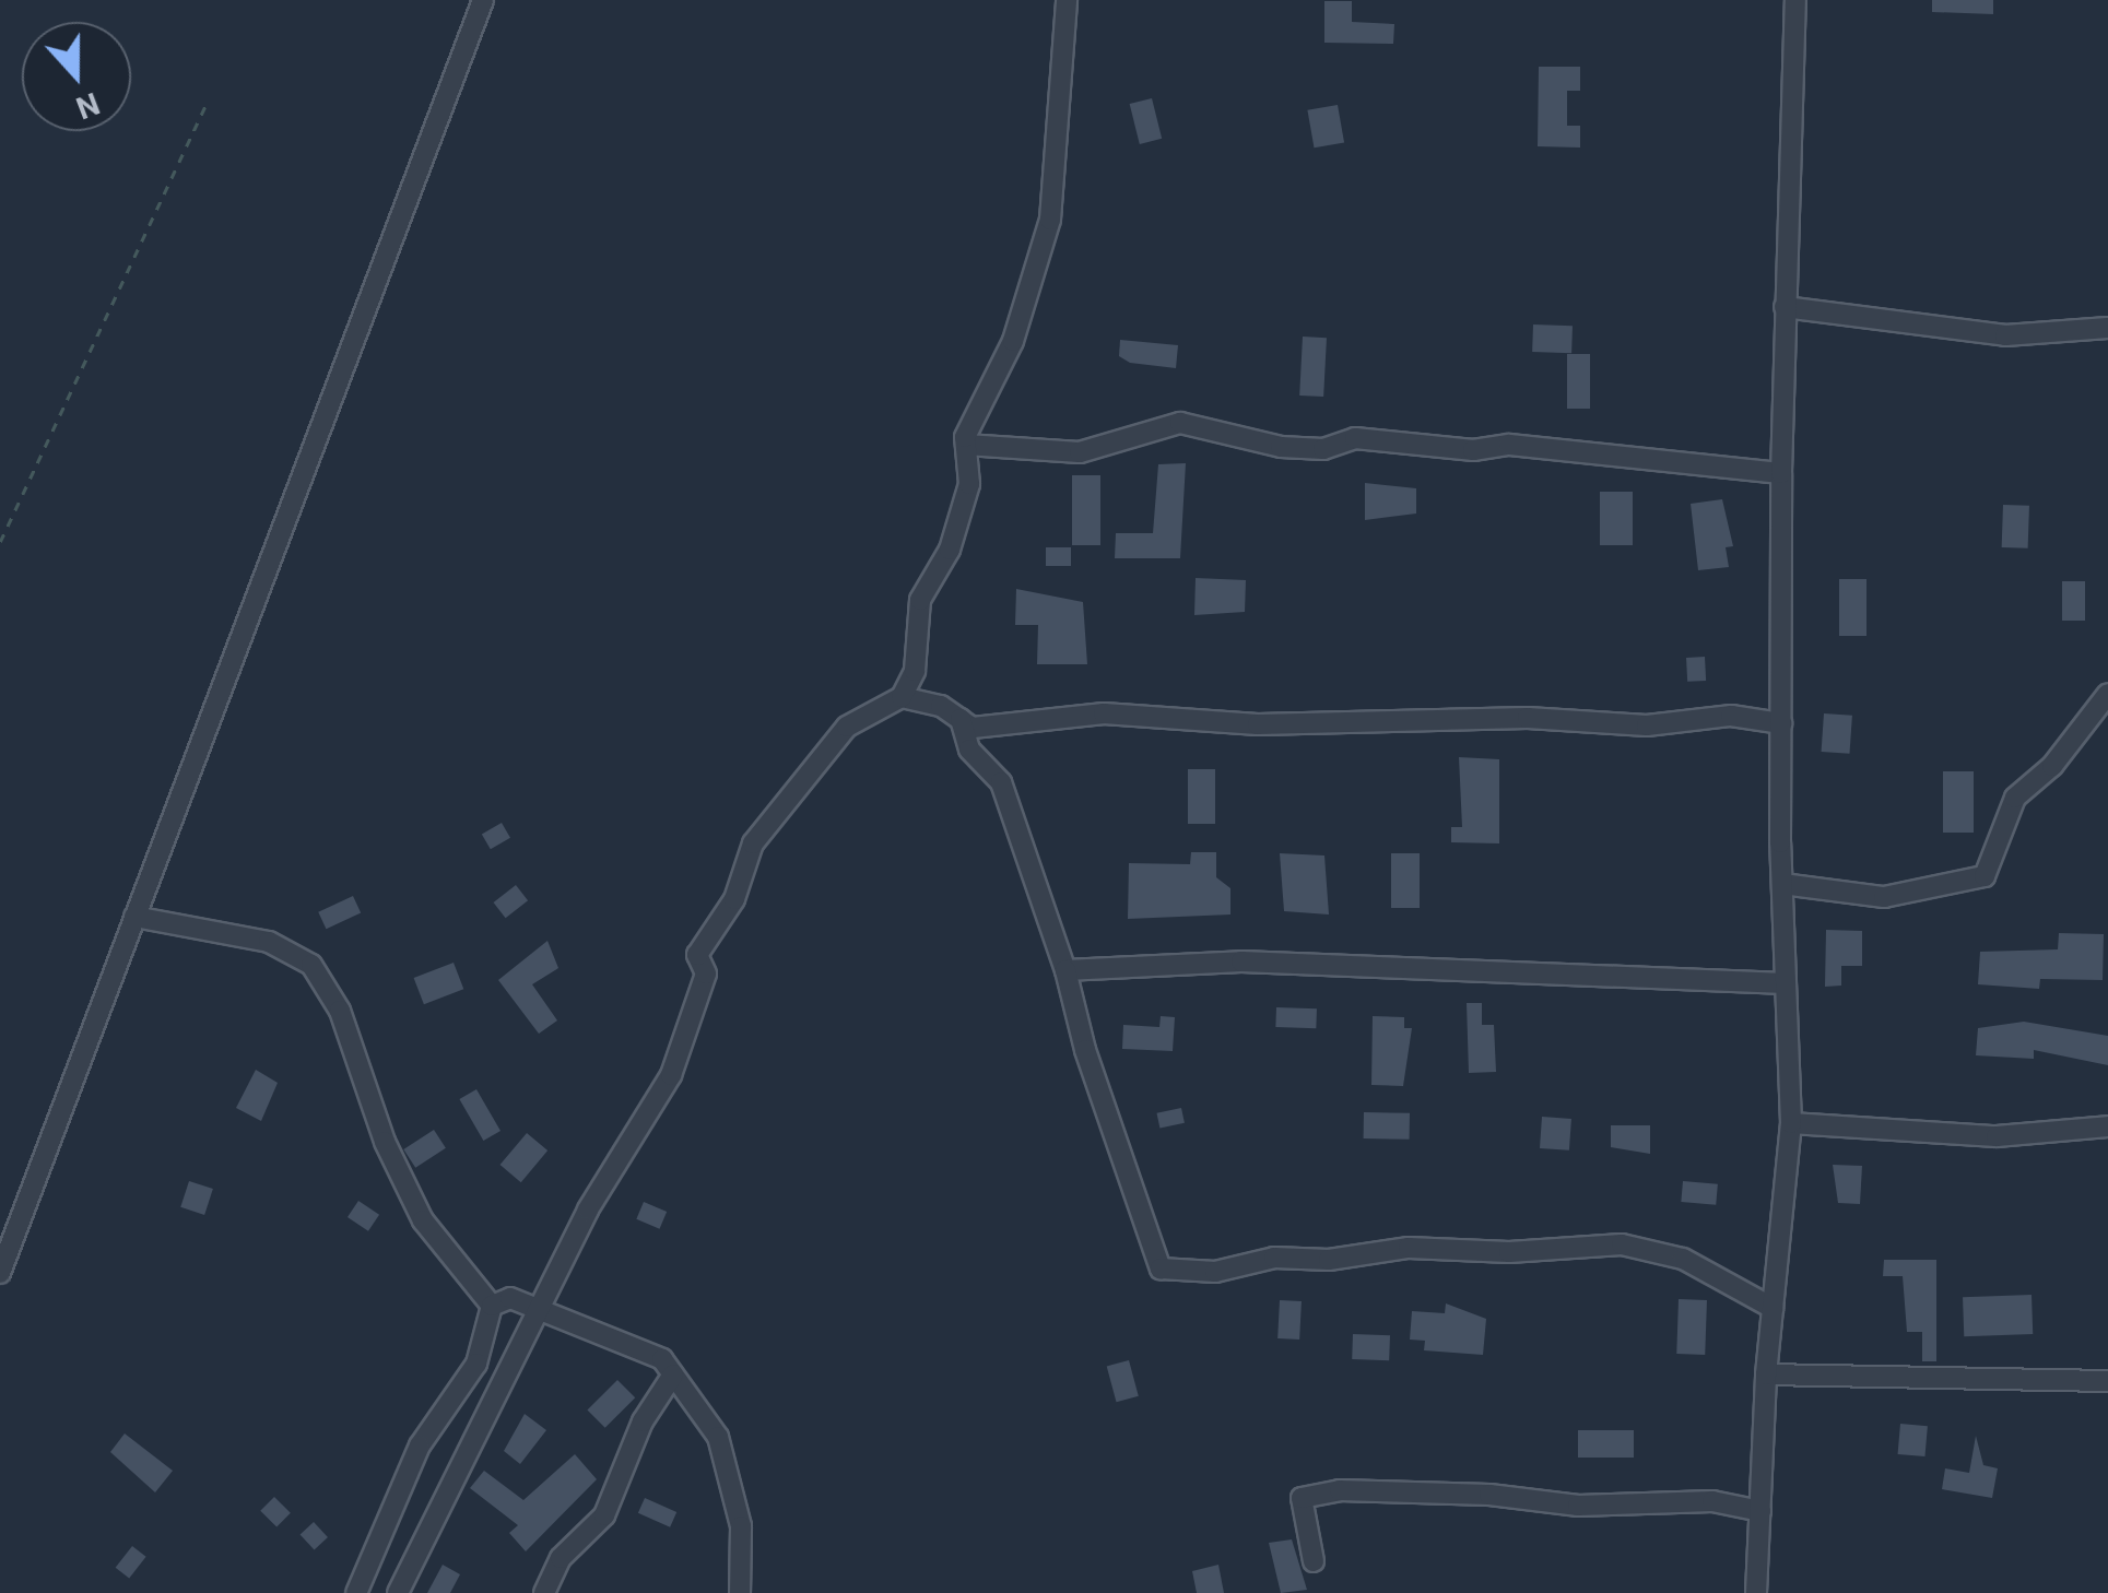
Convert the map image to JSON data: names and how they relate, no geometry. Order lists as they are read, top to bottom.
{
  "north": "bottom"
}
